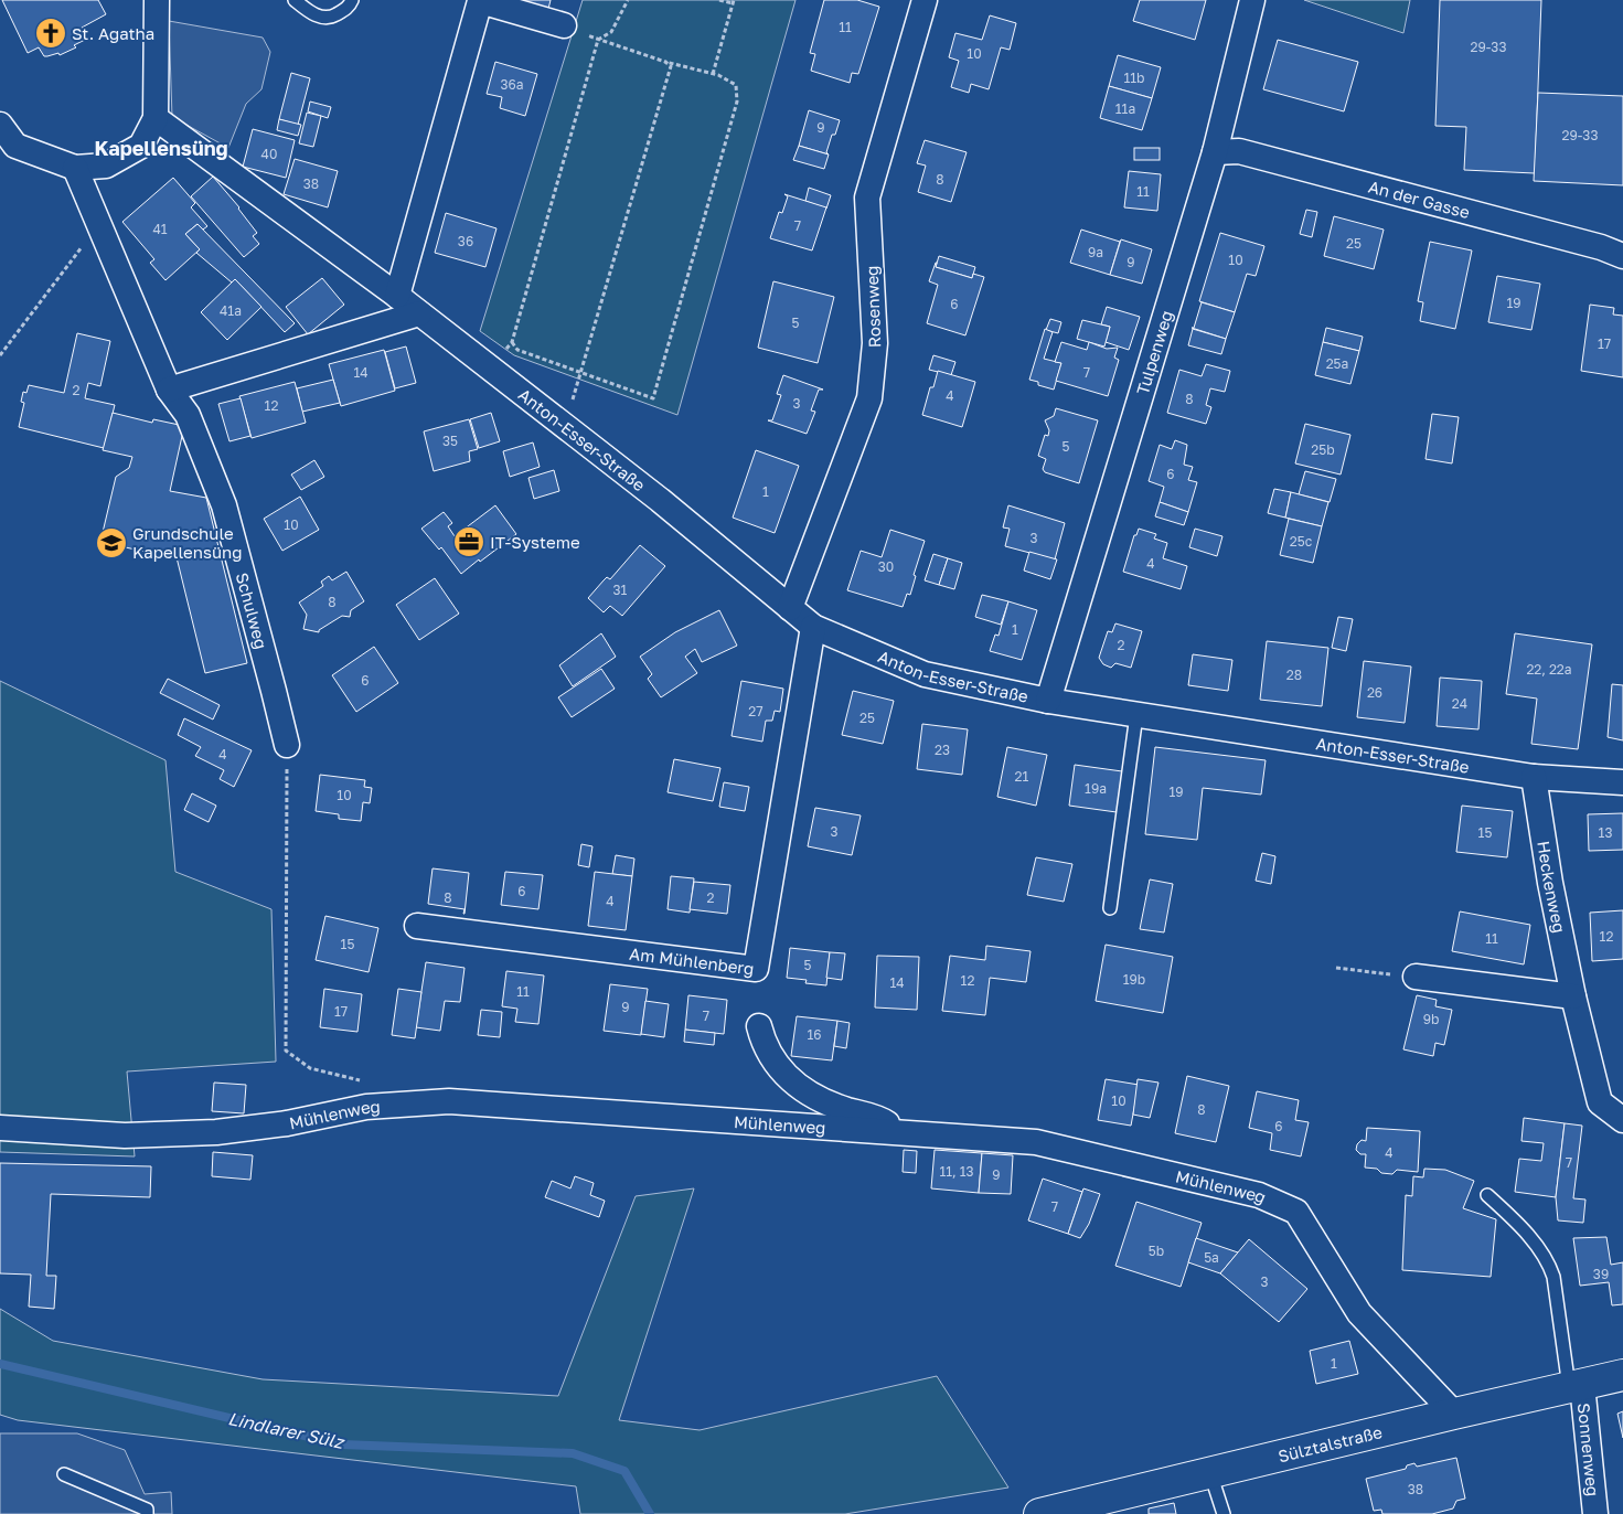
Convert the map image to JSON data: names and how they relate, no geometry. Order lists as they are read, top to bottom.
{
  "streets": {
    "main road": ["Sülztalstraße"],
    "street": [
      "An der Gasse",
      "Rosenweg",
      "Tulpenweg",
      "Anton-Esser-Straße",
      "Schulweg",
      "Heckenweg",
      "Am Mühlenberg",
      "Mühlenweg",
      "Sonnenweg"
    ]
  },
  "crossings": [
    ["An der Gasse", "Tulpenweg"],
    ["Rosenweg", "Anton-Esser-Straße"],
    ["Tulpenweg", "Anton-Esser-Straße"],
    ["Anton-Esser-Straße", "Heckenweg"],
    ["Anton-Esser-Straße", "Am Mühlenberg"],
    ["Mühlenweg", "Sülztalstraße"],
    ["Sülztalstraße", "Sonnenweg"]
  ],
  "districts": ["Kapellensüng"],
  "water": ["Lindlarer Sülz"],
  "places": {
    "church": ["St. Agatha"],
    "office": ["IT-Systeme"],
    "school or university": ["Grundschule Kapellensüng"]
  },
  "house_numbers": [
    "11",
    "29-33",
    "10",
    "11b",
    "36a",
    "11a",
    "9",
    "29-33",
    "40",
    "8",
    "38",
    "11",
    "7",
    "41",
    "36",
    "25",
    "9a",
    "10",
    "9",
    "19",
    "6",
    "41a",
    "5",
    "17",
    "25a",
    "14",
    "7",
    "2",
    "4",
    "8",
    "3",
    "12",
    "35",
    "5",
    "25b",
    "6",
    "1",
    "10",
    "3",
    "25c",
    "4",
    "30",
    "31",
    "8",
    "1",
    "2",
    "22, 22a",
    "28",
    "6",
    "26",
    "24",
    "27",
    "25",
    "23",
    "4",
    "21",
    "19a",
    "19",
    "10",
    "3",
    "15",
    "13",
    "6",
    "8",
    "2",
    "4",
    "12",
    "11",
    "15",
    "5",
    "19b",
    "12",
    "14",
    "11",
    "9",
    "17",
    "7",
    "9b",
    "16",
    "10",
    "8",
    "6",
    "4",
    "7",
    "11, 13",
    "9",
    "7",
    "5b",
    "5a",
    "39",
    "3",
    "1",
    "38"
  ]
}
